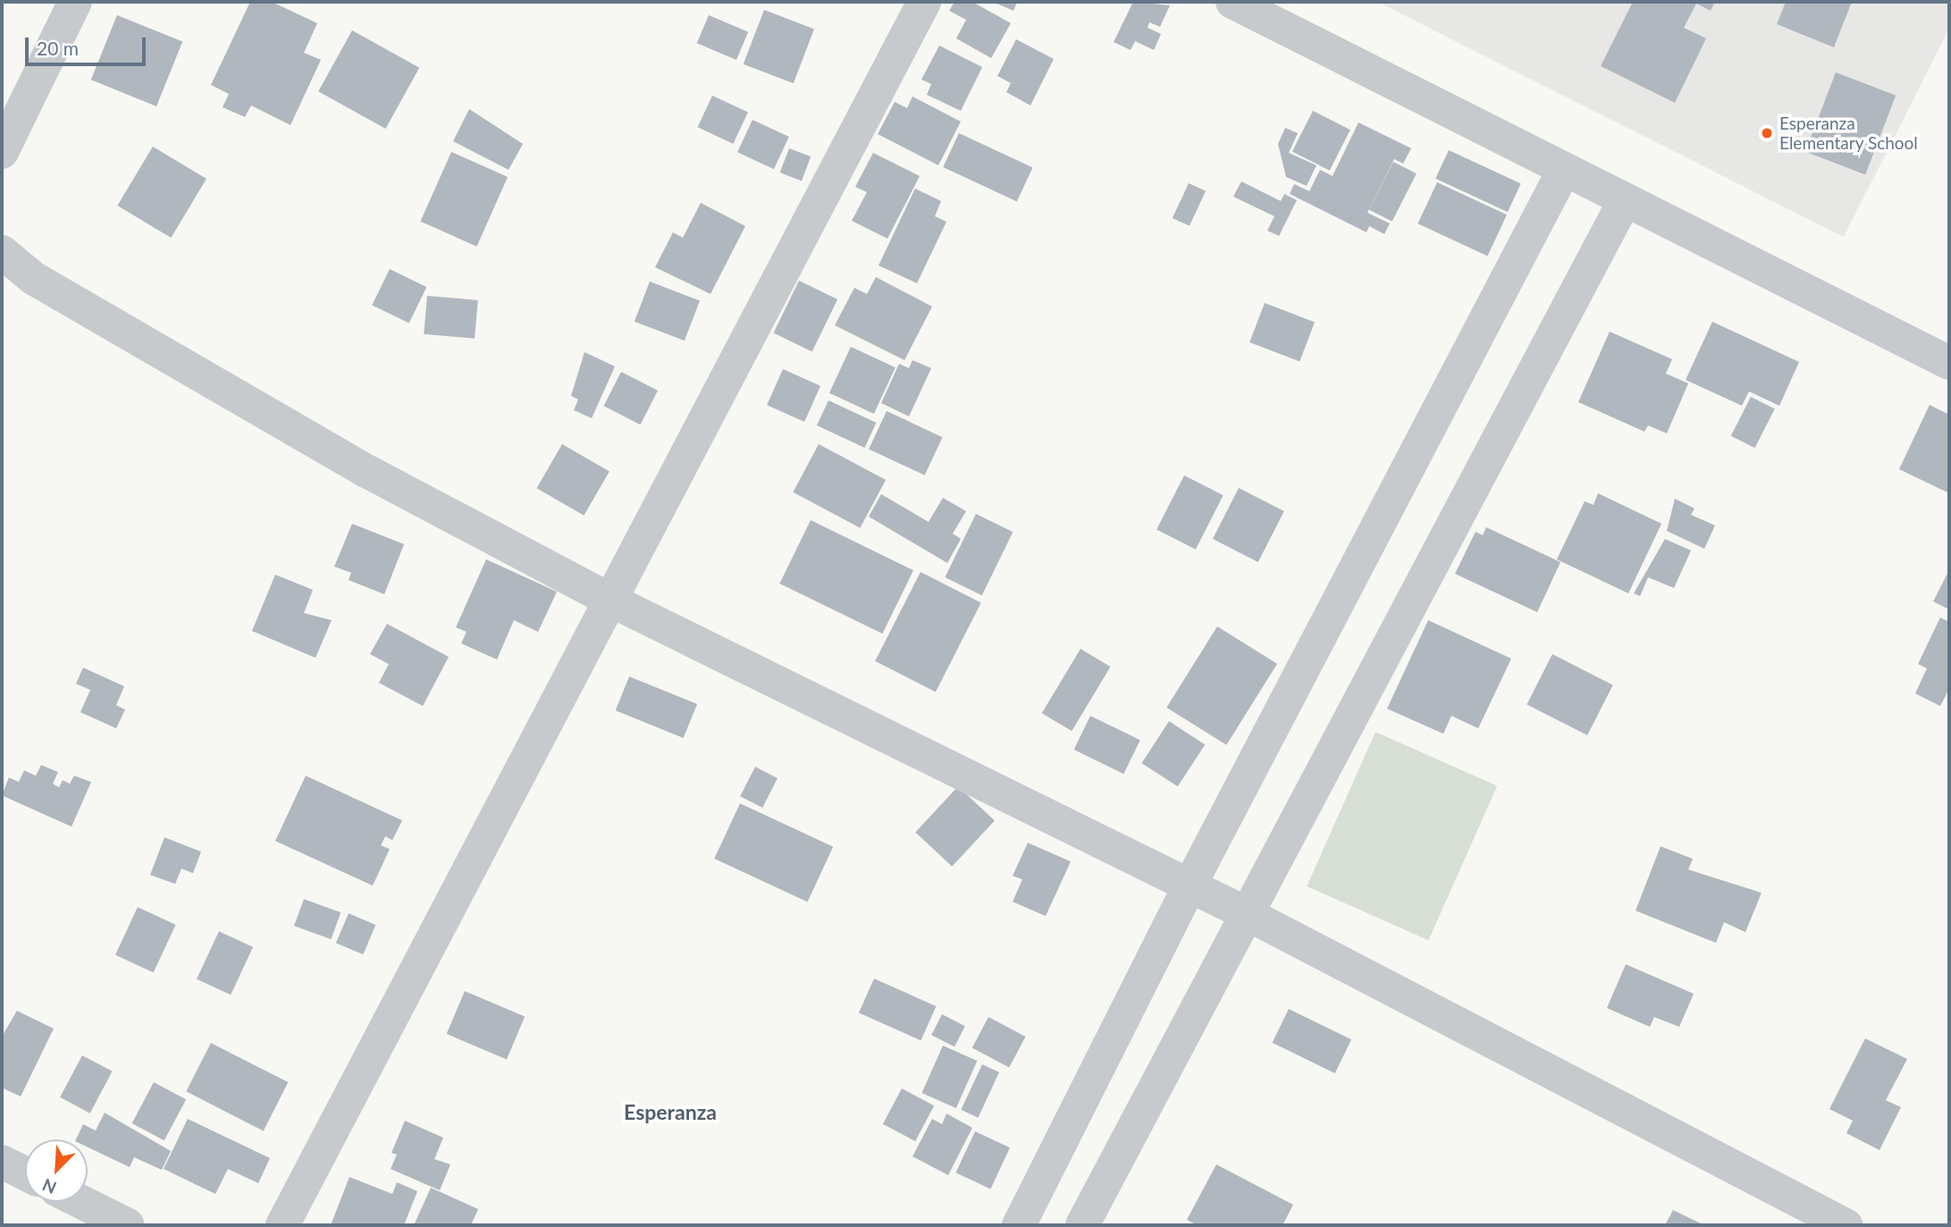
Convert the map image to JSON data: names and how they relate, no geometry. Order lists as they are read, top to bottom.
{
  "districts": ["Esperanza"],
  "places": ["Esperanza Elementary School"],
  "scale_bar": "20 m",
  "north": "bottom left"
}
